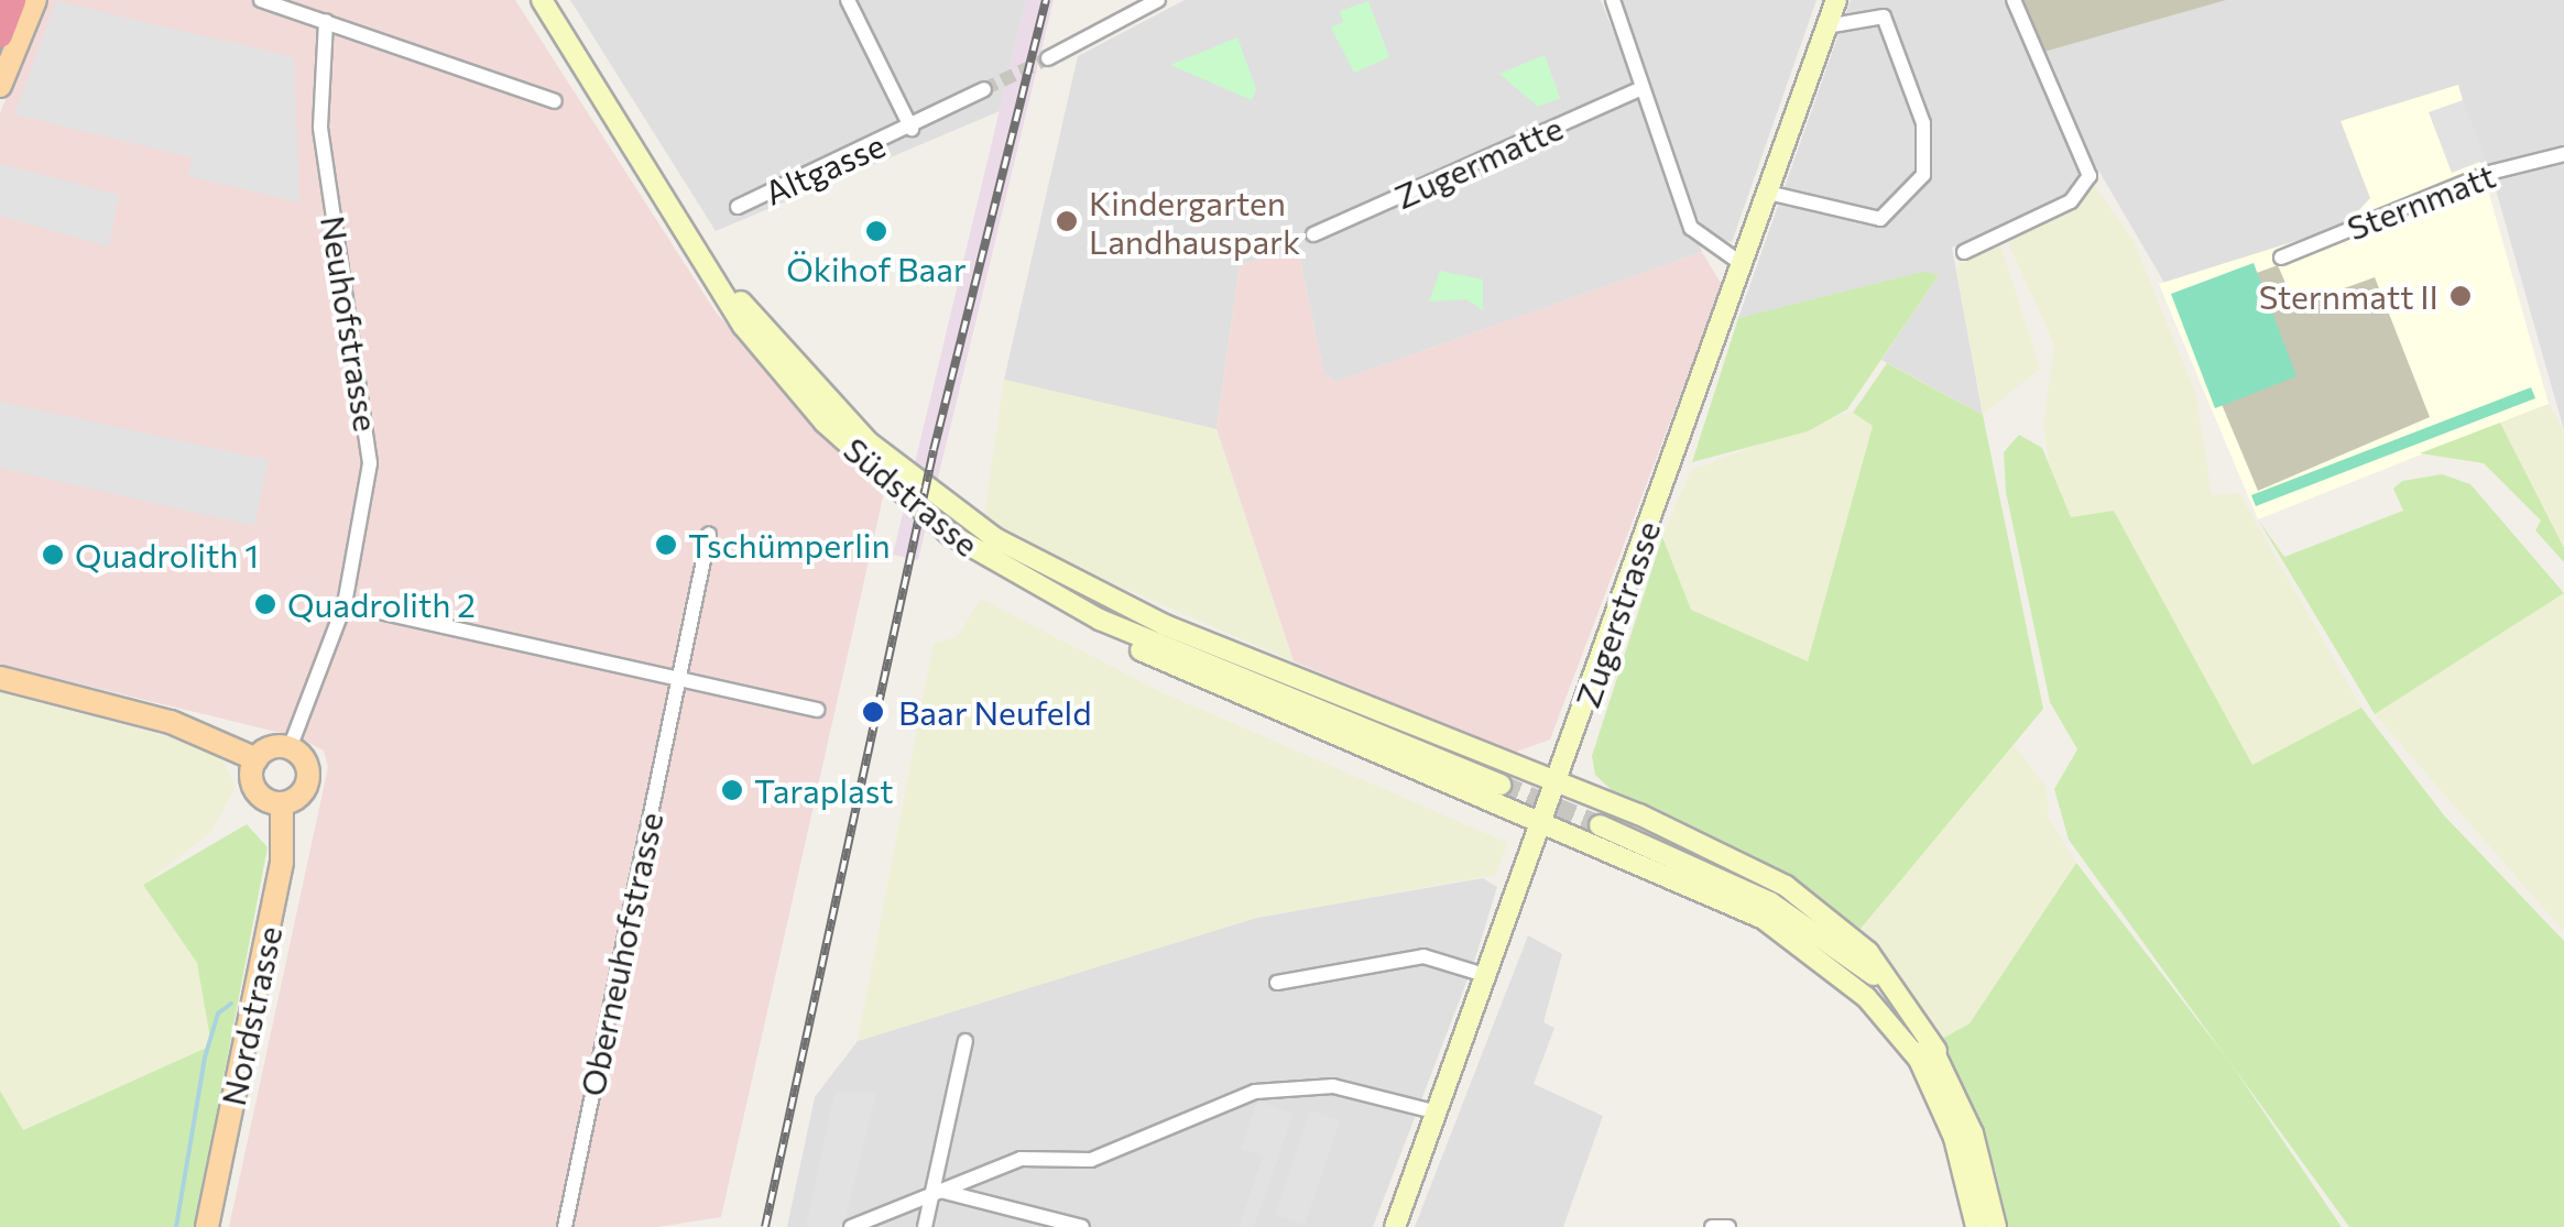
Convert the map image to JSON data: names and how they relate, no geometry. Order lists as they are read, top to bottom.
{
  "streets": {
    "main road": ["Südstrasse", "Zugerstrasse", "Nordstrasse"],
    "street": [
      "Zugermatte",
      "Altgasse",
      "Sternmatt",
      "Neuhofstrasse",
      "Oberneuhofstrasse"
    ]
  },
  "places": [
    "Kindergarten Landhauspark",
    "Ökihof Baar",
    "Sternmatt II",
    "Tschümperlin",
    "Quadrolith 1",
    "Quadrolith 2",
    "Baar Neufeld",
    "Taraplast"
  ]
}
